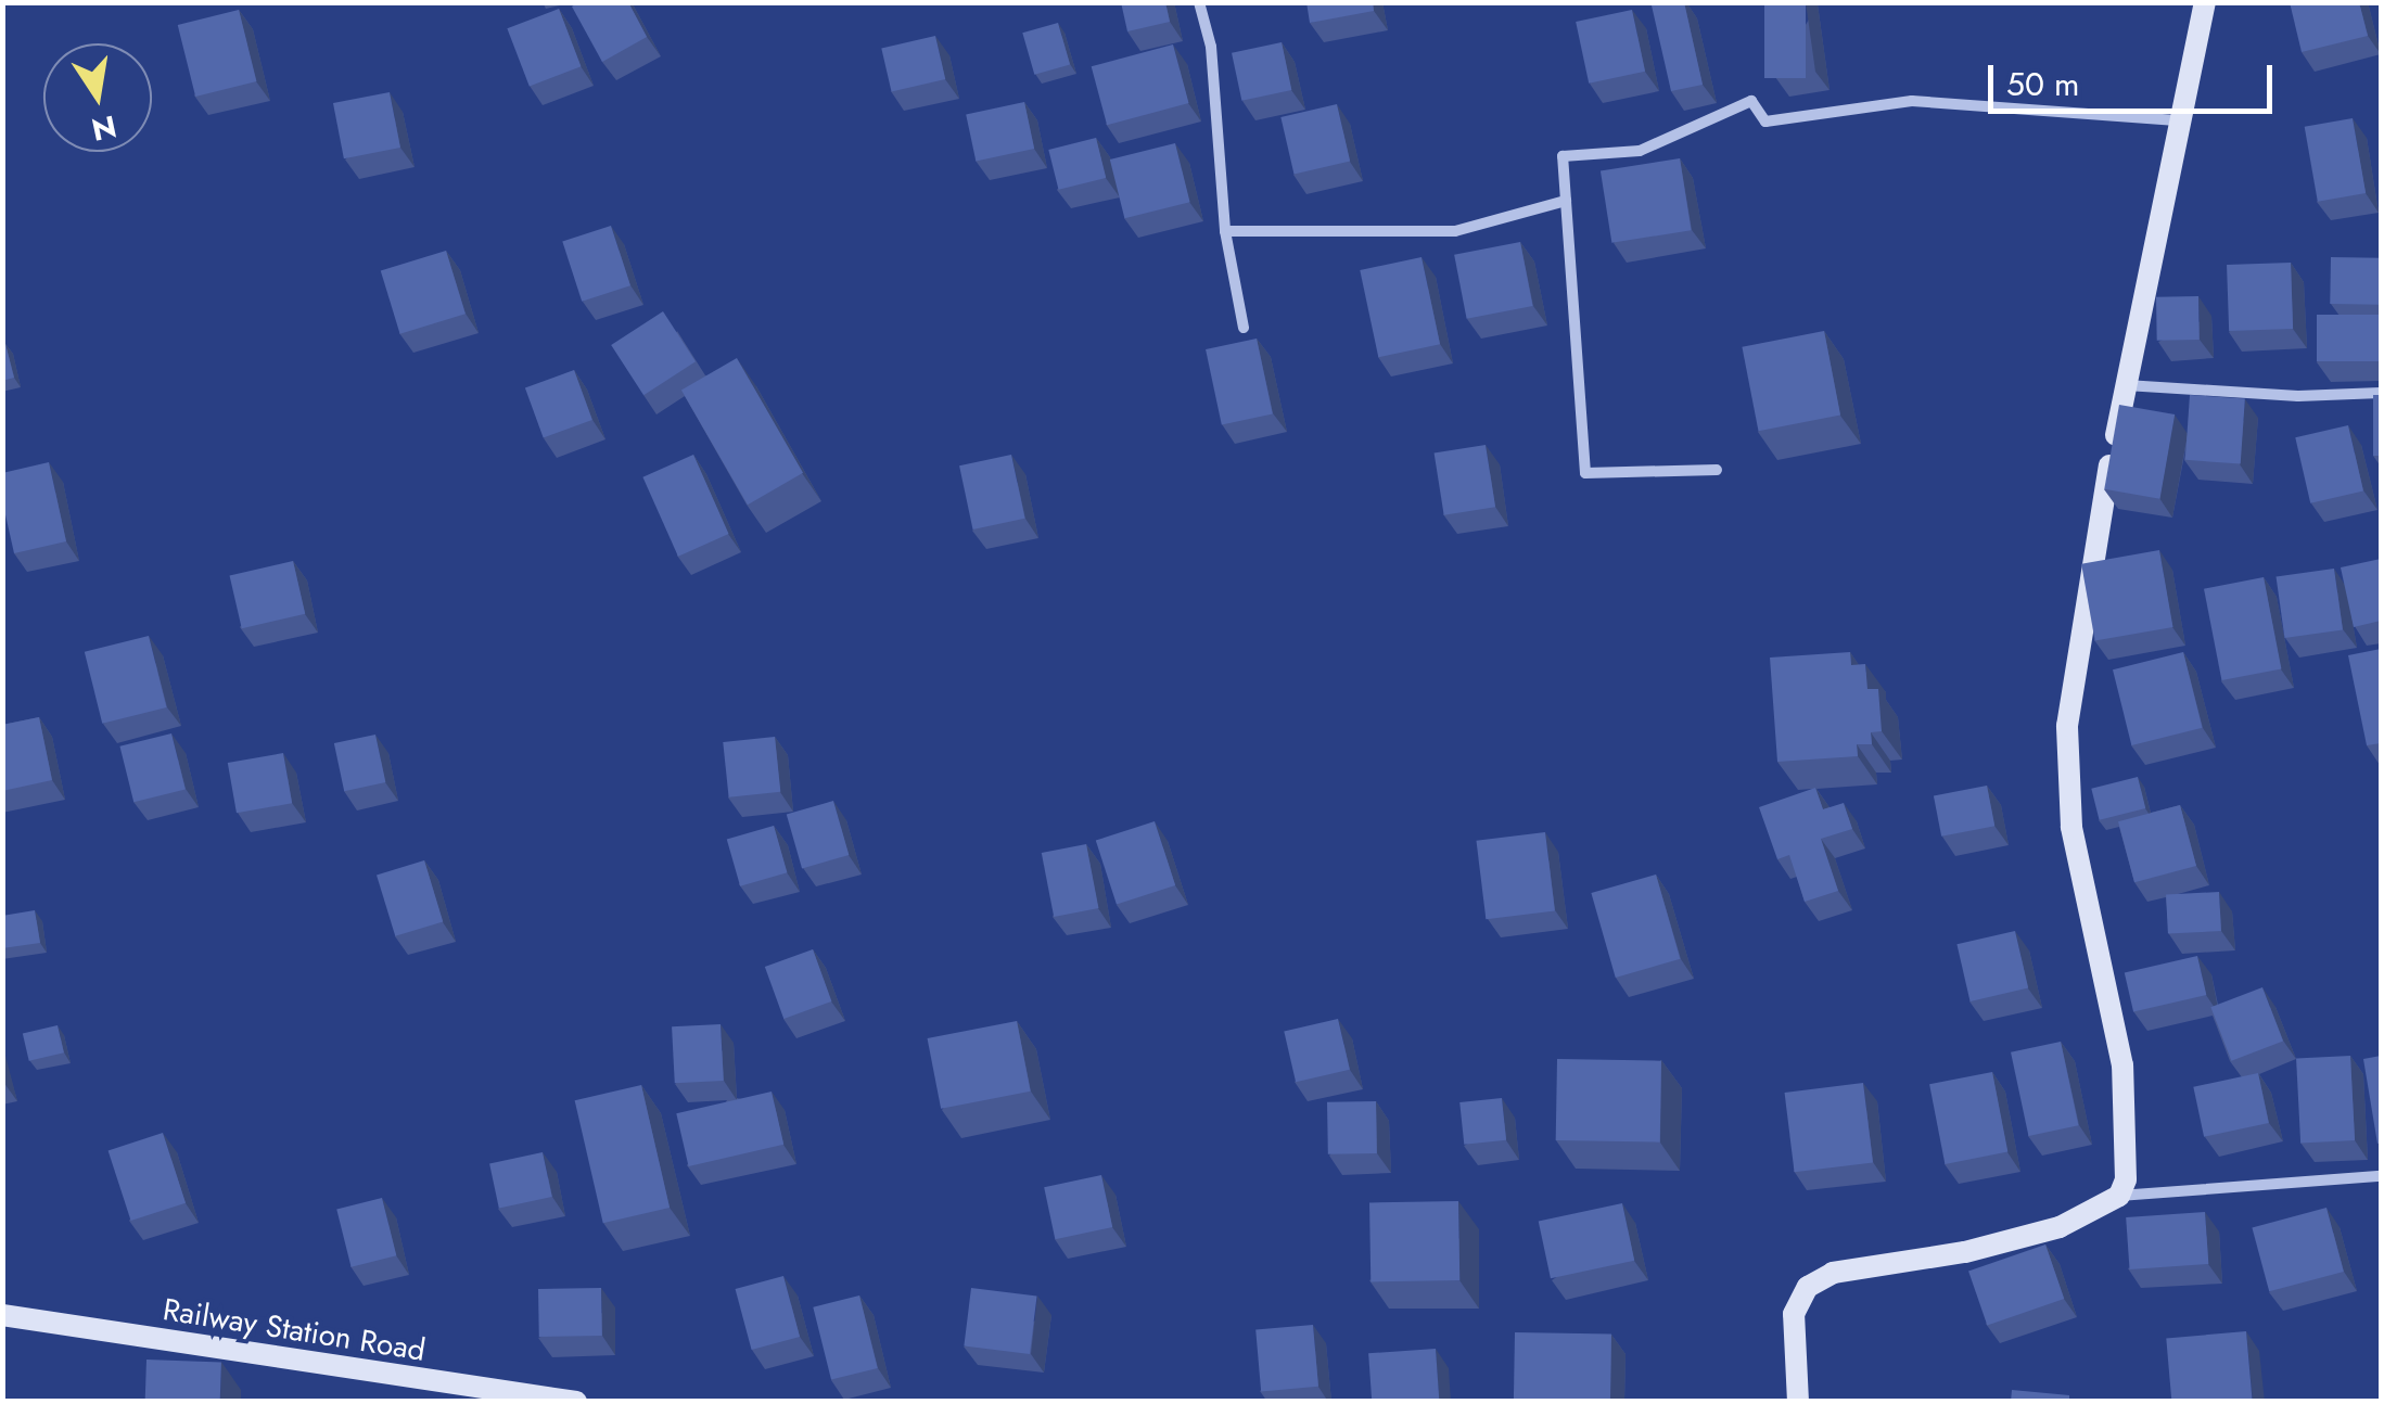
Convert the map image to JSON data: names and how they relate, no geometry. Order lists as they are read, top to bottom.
{
  "streets": {
    "street": ["Railway Station Road"]
  },
  "scale_bar": "50 m",
  "north": "bottom"
}
